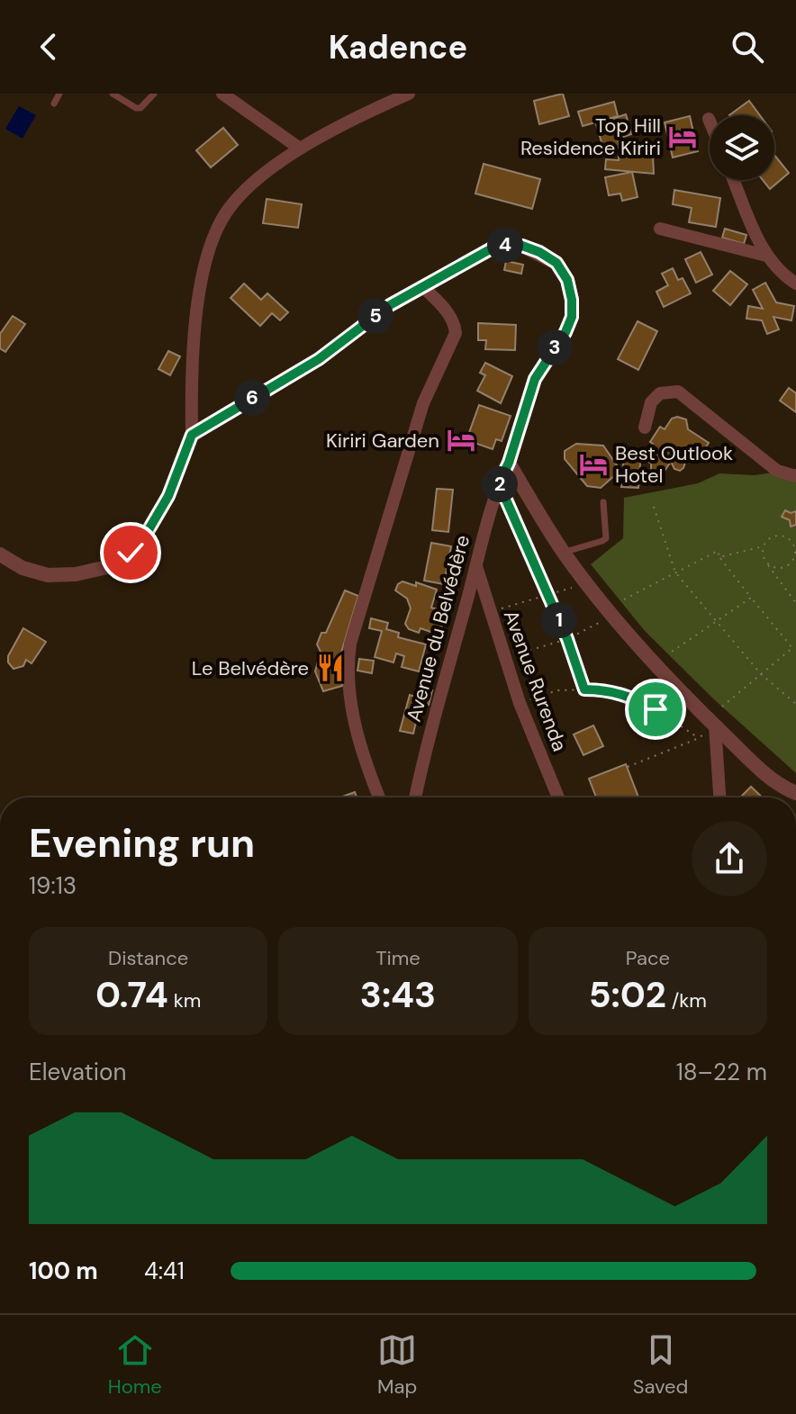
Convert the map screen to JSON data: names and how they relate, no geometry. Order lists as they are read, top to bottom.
{
  "streets": {
    "street": ["Avenue du Belvédère", "Avenue Rurenda"]
  },
  "crossings": [
    ["Avenue du Belvédère", "Avenue Rurenda"]
  ],
  "places": {
    "hotel": ["Top Hill Residence Kiriri", "Kiriri Garden", "Best Outlook Hotel"],
    "restaurant": ["Le Belvédère"]
  },
  "page": {
    "header": "Kadence",
    "pins": [
      "4",
      "5",
      "3",
      "6",
      "2",
      "1"
    ],
    "heading": ["Evening run", "19:13"],
    "stats": [
      ["Distance", "0.74 km"],
      ["Time", "3:43"],
      ["Pace", "5:02 /km"]
    ],
    "chart": ["Elevation", "18–22 m"],
    "list": [
      {
        "name": "100 m",
        "note": "4:41"
      }
    ],
    "tabs": ["Home", "Map", "Saved"]
  }
}
